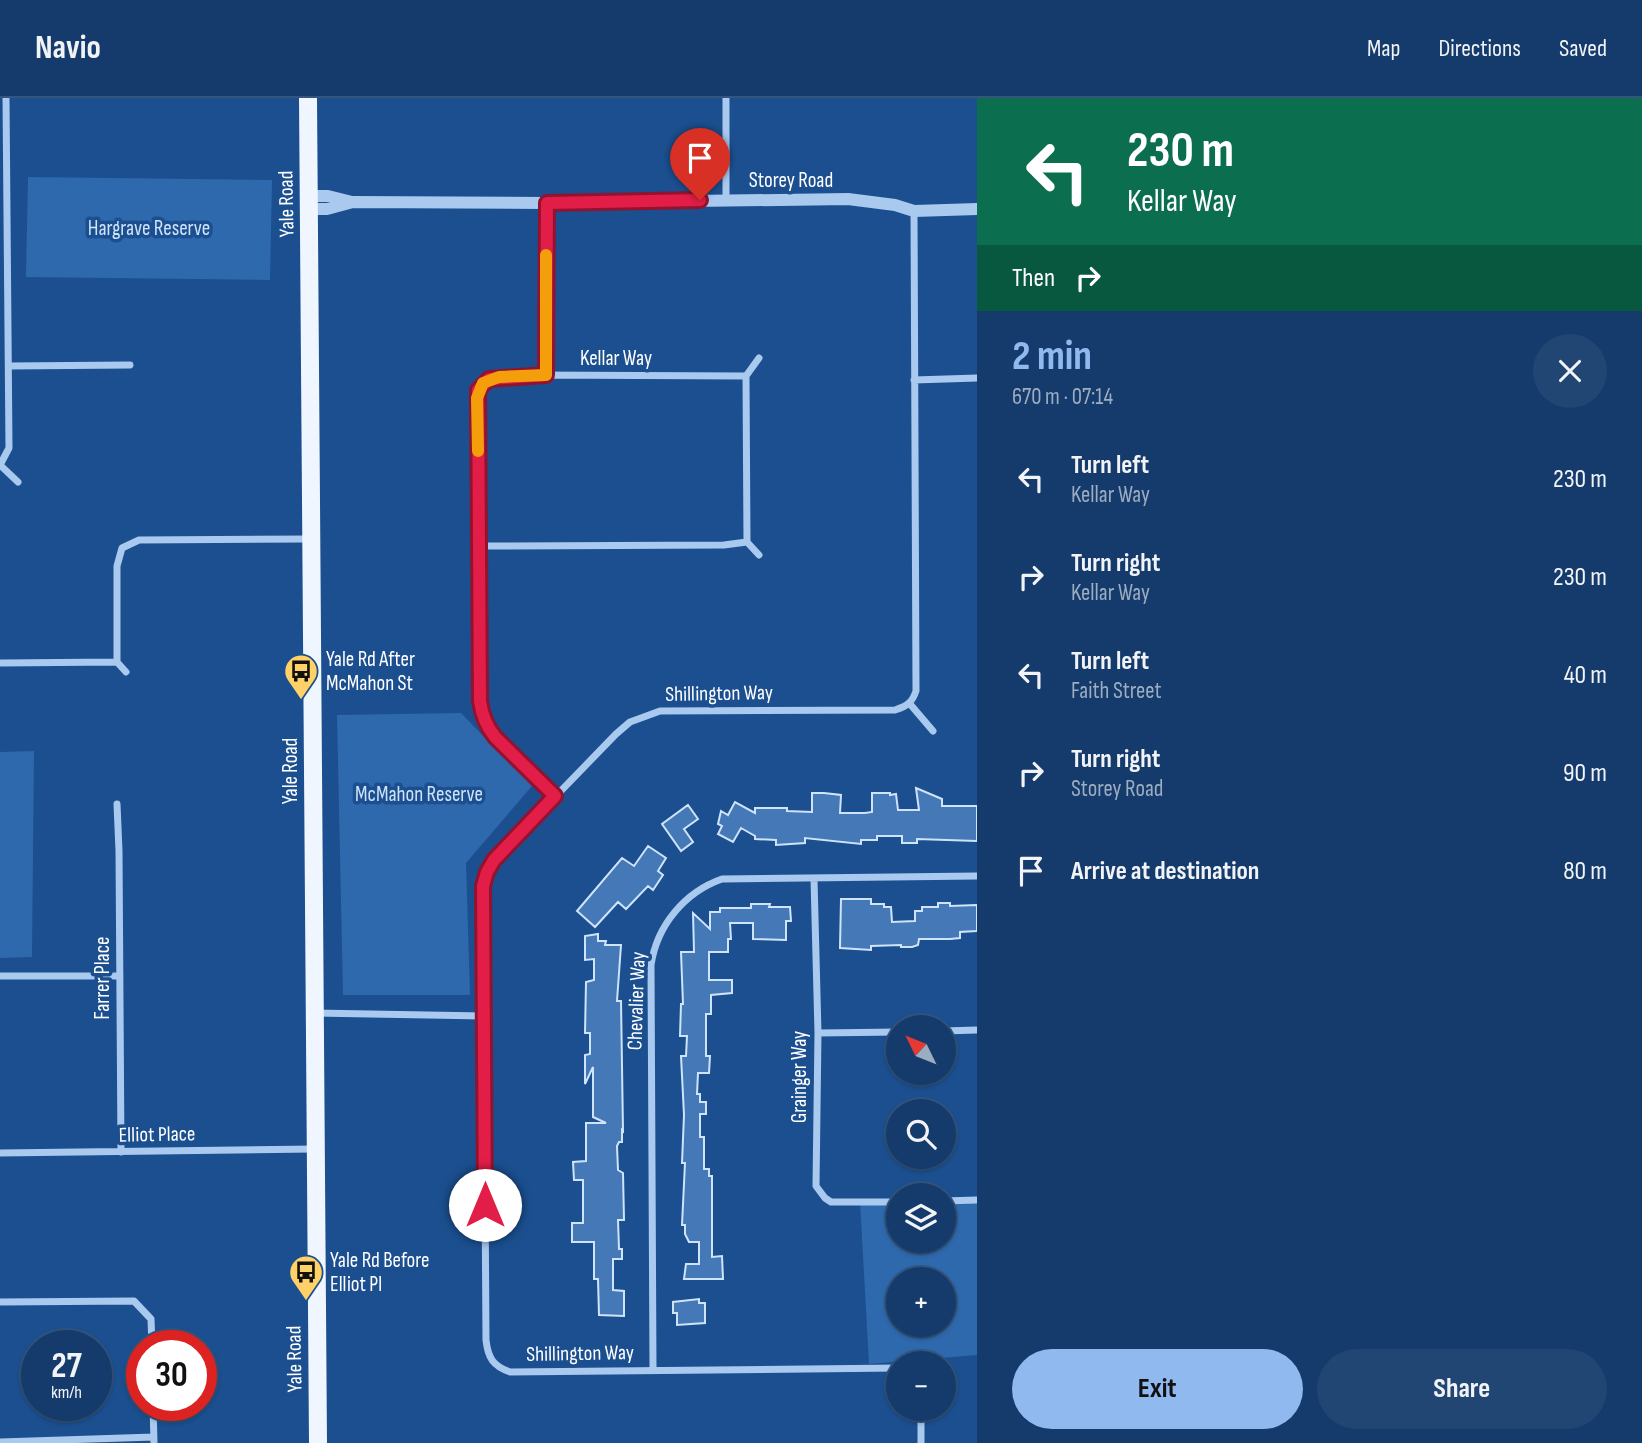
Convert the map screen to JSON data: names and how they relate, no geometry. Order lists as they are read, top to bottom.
{
  "streets": {
    "main road": ["Yale Road"],
    "street": [
      "Storey Road",
      "Kellar Way",
      "Shillington Way",
      "Farrer Place",
      "Chevalier Way",
      "Grainger Way",
      "Elliot Place"
    ]
  },
  "crossings": [
    ["Storey Road", "Yale Road"],
    ["Yale Road", "Elliot Place"],
    ["Kellar Way", "Shillington Way"],
    ["Shillington Way", "Chevalier Way"],
    ["Farrer Place", "Elliot Place"],
    ["Chevalier Way", "Grainger Way"]
  ],
  "parks": ["Hargrave Reserve", "McMahon Reserve"],
  "places": {
    "bus stop": ["Yale Rd After McMahon St", "Yale Rd Before Elliot Pl"]
  },
  "north": "top left",
  "page": {
    "header": "Navio",
    "nav": ["Map", "Directions", "Saved"],
    "turn": ["230 m", "Kellar Way"],
    "then": "Then",
    "heading": ["2 min", "670 m · 07:14"],
    "list": [
      {
        "name": "Turn left",
        "note": "Kellar Way",
        "value": "230 m"
      },
      {
        "name": "Turn right",
        "note": "Kellar Way",
        "value": "230 m"
      },
      {
        "name": "Turn left",
        "note": "Faith Street",
        "value": "40 m"
      },
      {
        "name": "Turn right",
        "note": "Storey Road",
        "value": "90 m"
      },
      {
        "name": "Arrive at destination",
        "value": "80 m"
      }
    ],
    "map_buttons": ["+", "−"],
    "speed": "27 km/h",
    "limit": "30",
    "buttons": ["Exit", "Share"]
  }
}
